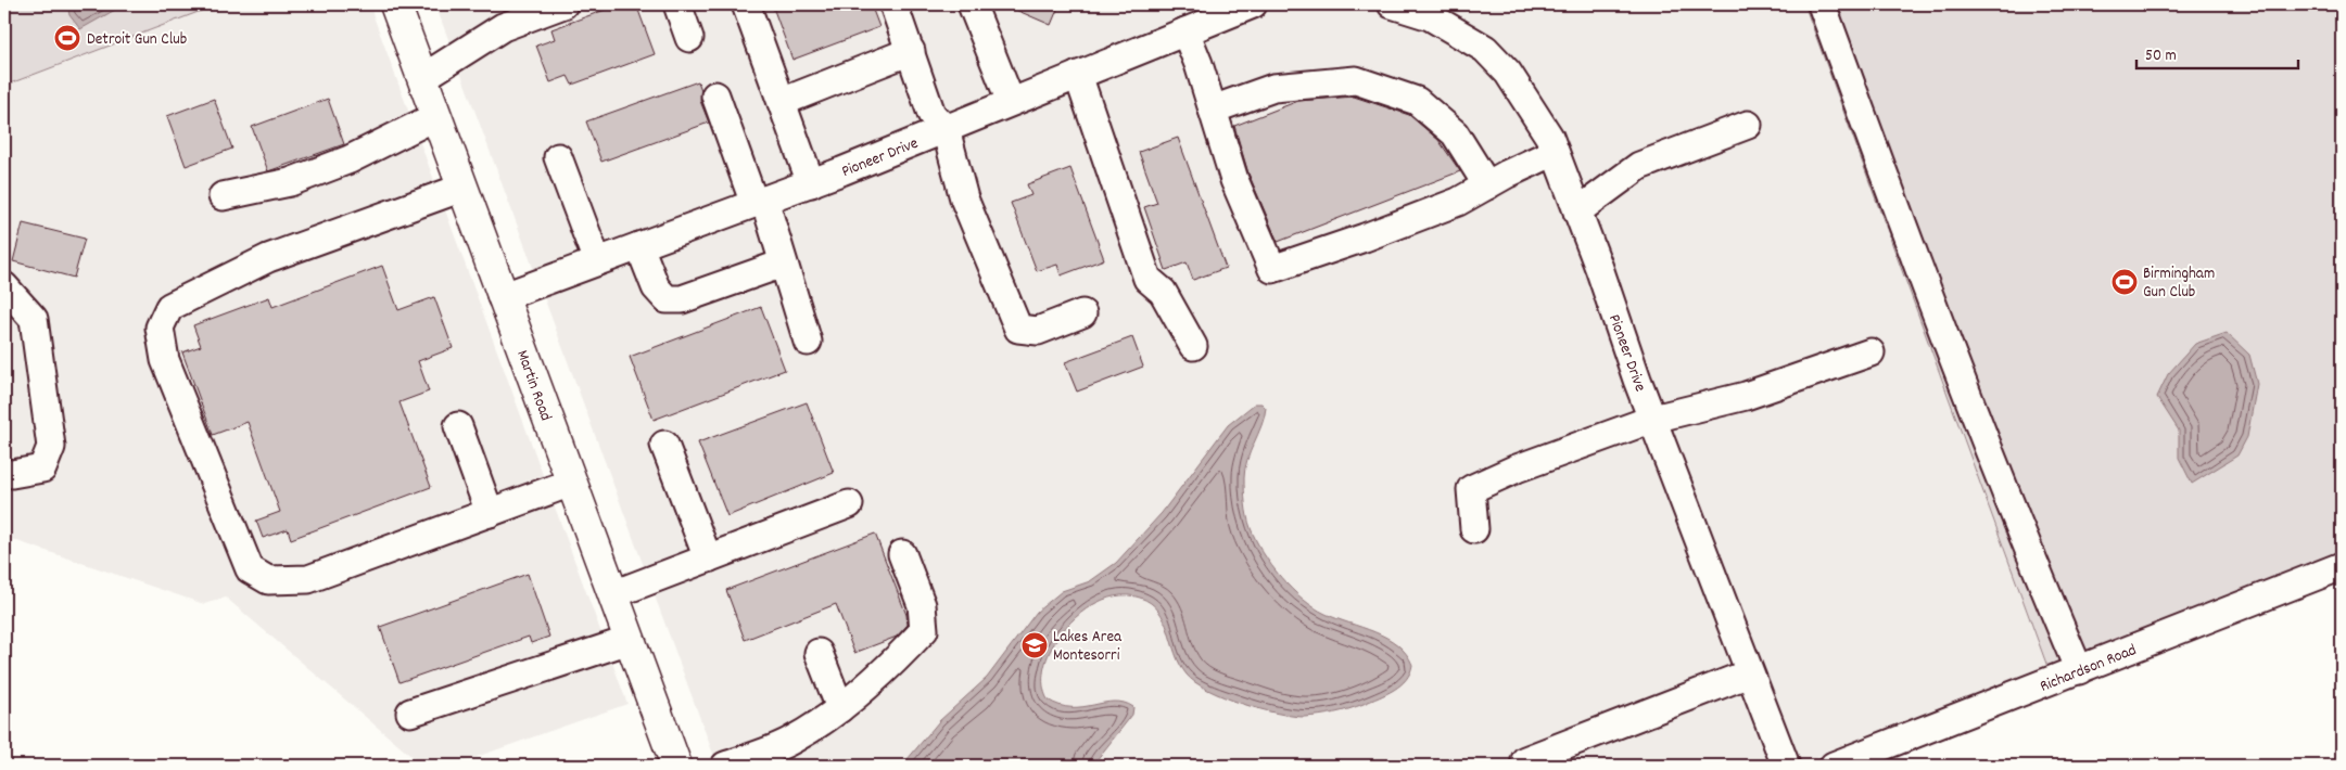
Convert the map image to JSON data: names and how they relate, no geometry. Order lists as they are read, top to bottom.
{
  "streets": {
    "main road": ["Martin Road"],
    "street": ["Pioneer Drive", "Richardson Road"]
  },
  "crossings": [
    ["Pioneer Drive", "Martin Road"]
  ],
  "places": {
    "sports": ["Detroit Gun Club", "Birmingham Gun Club"],
    "school or university": ["Lakes Area Montesorri"]
  },
  "scale_bar": "50 m"
}
